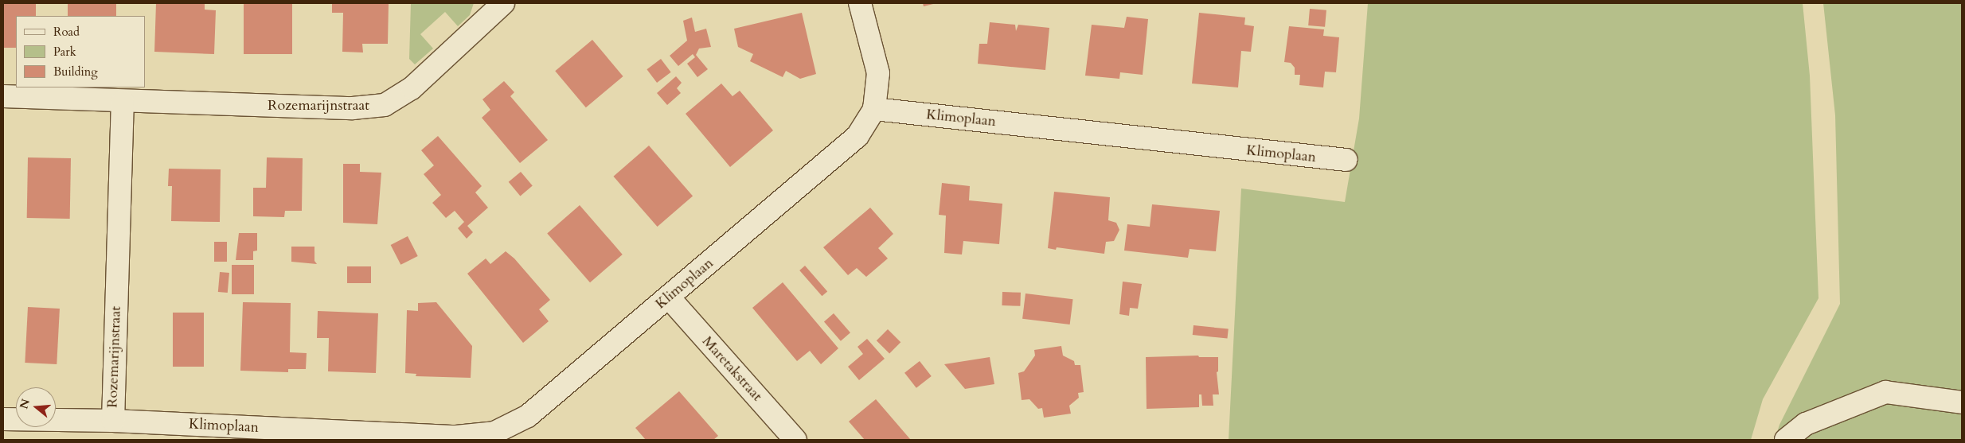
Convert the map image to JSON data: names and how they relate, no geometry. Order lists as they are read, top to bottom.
{
  "streets": {
    "street": ["Rozemarijnstraat", "Klimoplaan", "Maretakstraat"]
  },
  "crossings": [
    ["Rozemarijnstraat", "Klimoplaan"],
    ["Klimoplaan", "Maretakstraat"]
  ],
  "legend": ["Road", "Park", "Building"],
  "north": "left"
}
